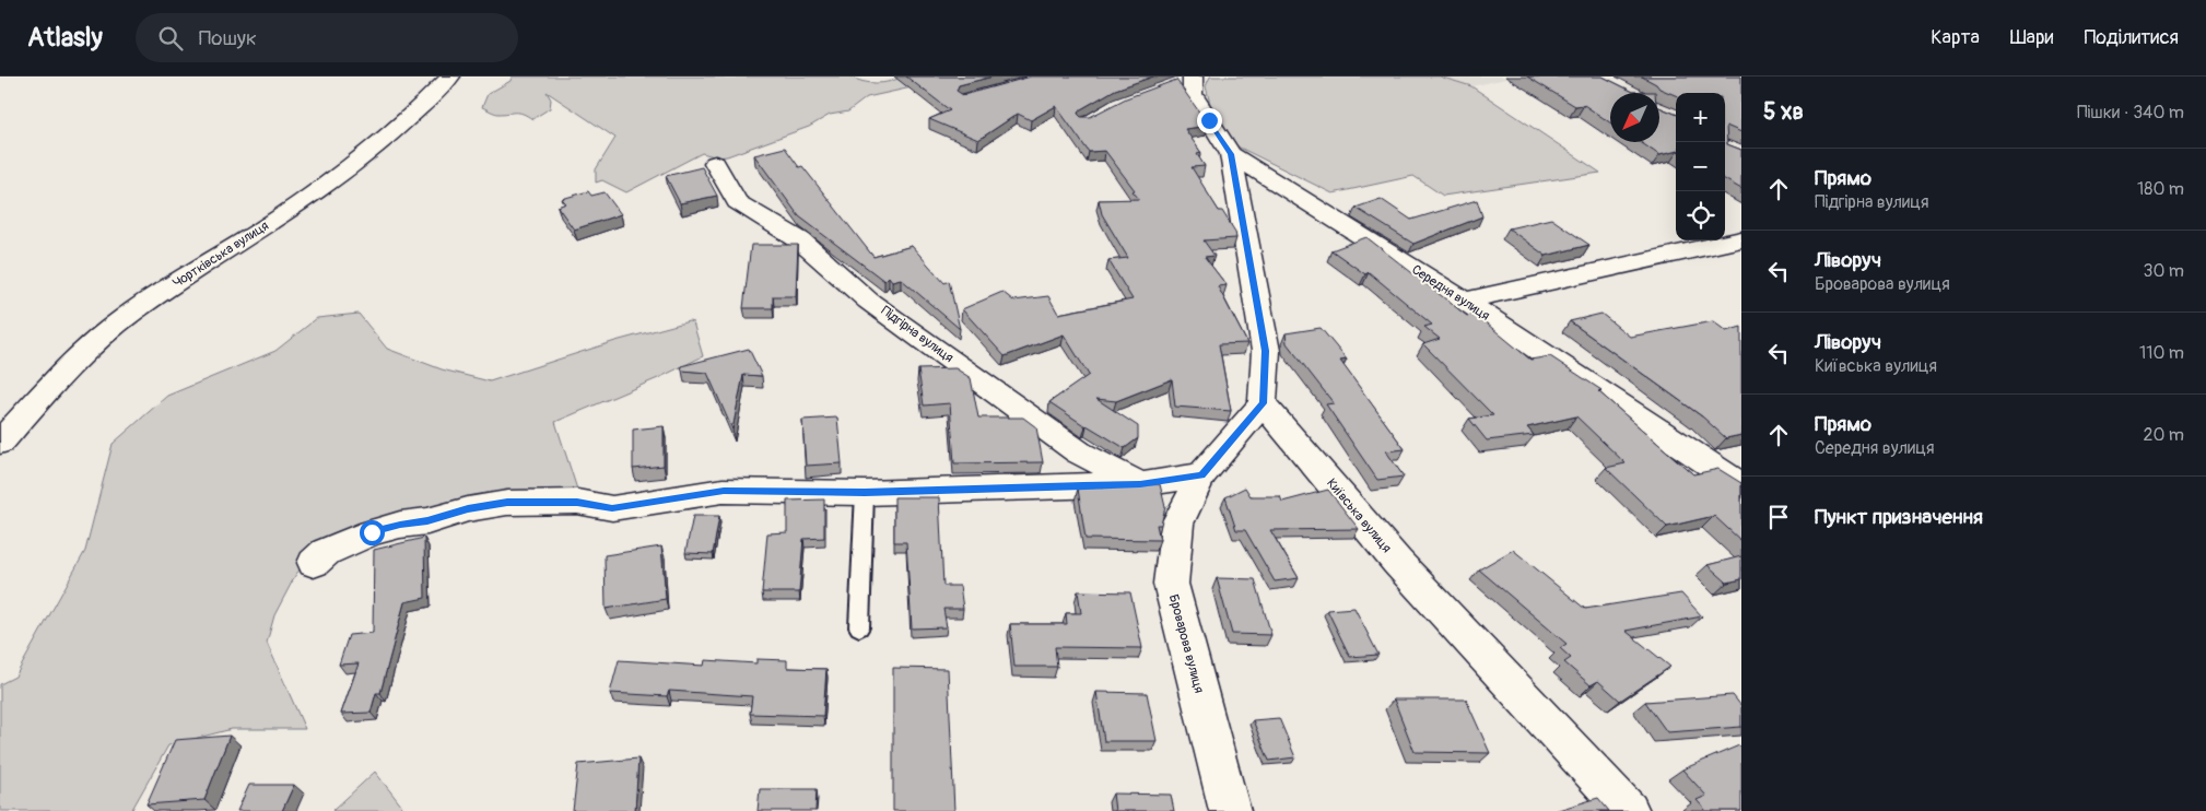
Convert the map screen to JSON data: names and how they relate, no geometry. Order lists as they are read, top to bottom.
{
  "streets": {
    "street": [
      "Чортківська вулиця",
      "Середня вулиця",
      "Підгірна вулиця",
      "Київська вулиця",
      "Броварова вулиця"
    ]
  },
  "crossings": [
    ["Київська вулиця", "Броварова вулиця"]
  ],
  "north": "bottom left",
  "page": {
    "header": "Atlasly",
    "search": "Пошук",
    "nav": ["Карта", "Шари", "Поділитися"],
    "heading": ["5 хв", "Пішки · 340 m"],
    "map_buttons": ["+", "−"],
    "list": [
      ["Прямо", "Підгірна вулиця", "180 m"],
      ["Ліворуч", "Броварова вулиця", "30 m"],
      ["Ліворуч", "Київська вулиця", "110 m"],
      ["Прямо", "Середня вулиця", "20 m"],
      "Пункт призначення"
    ]
  }
}
